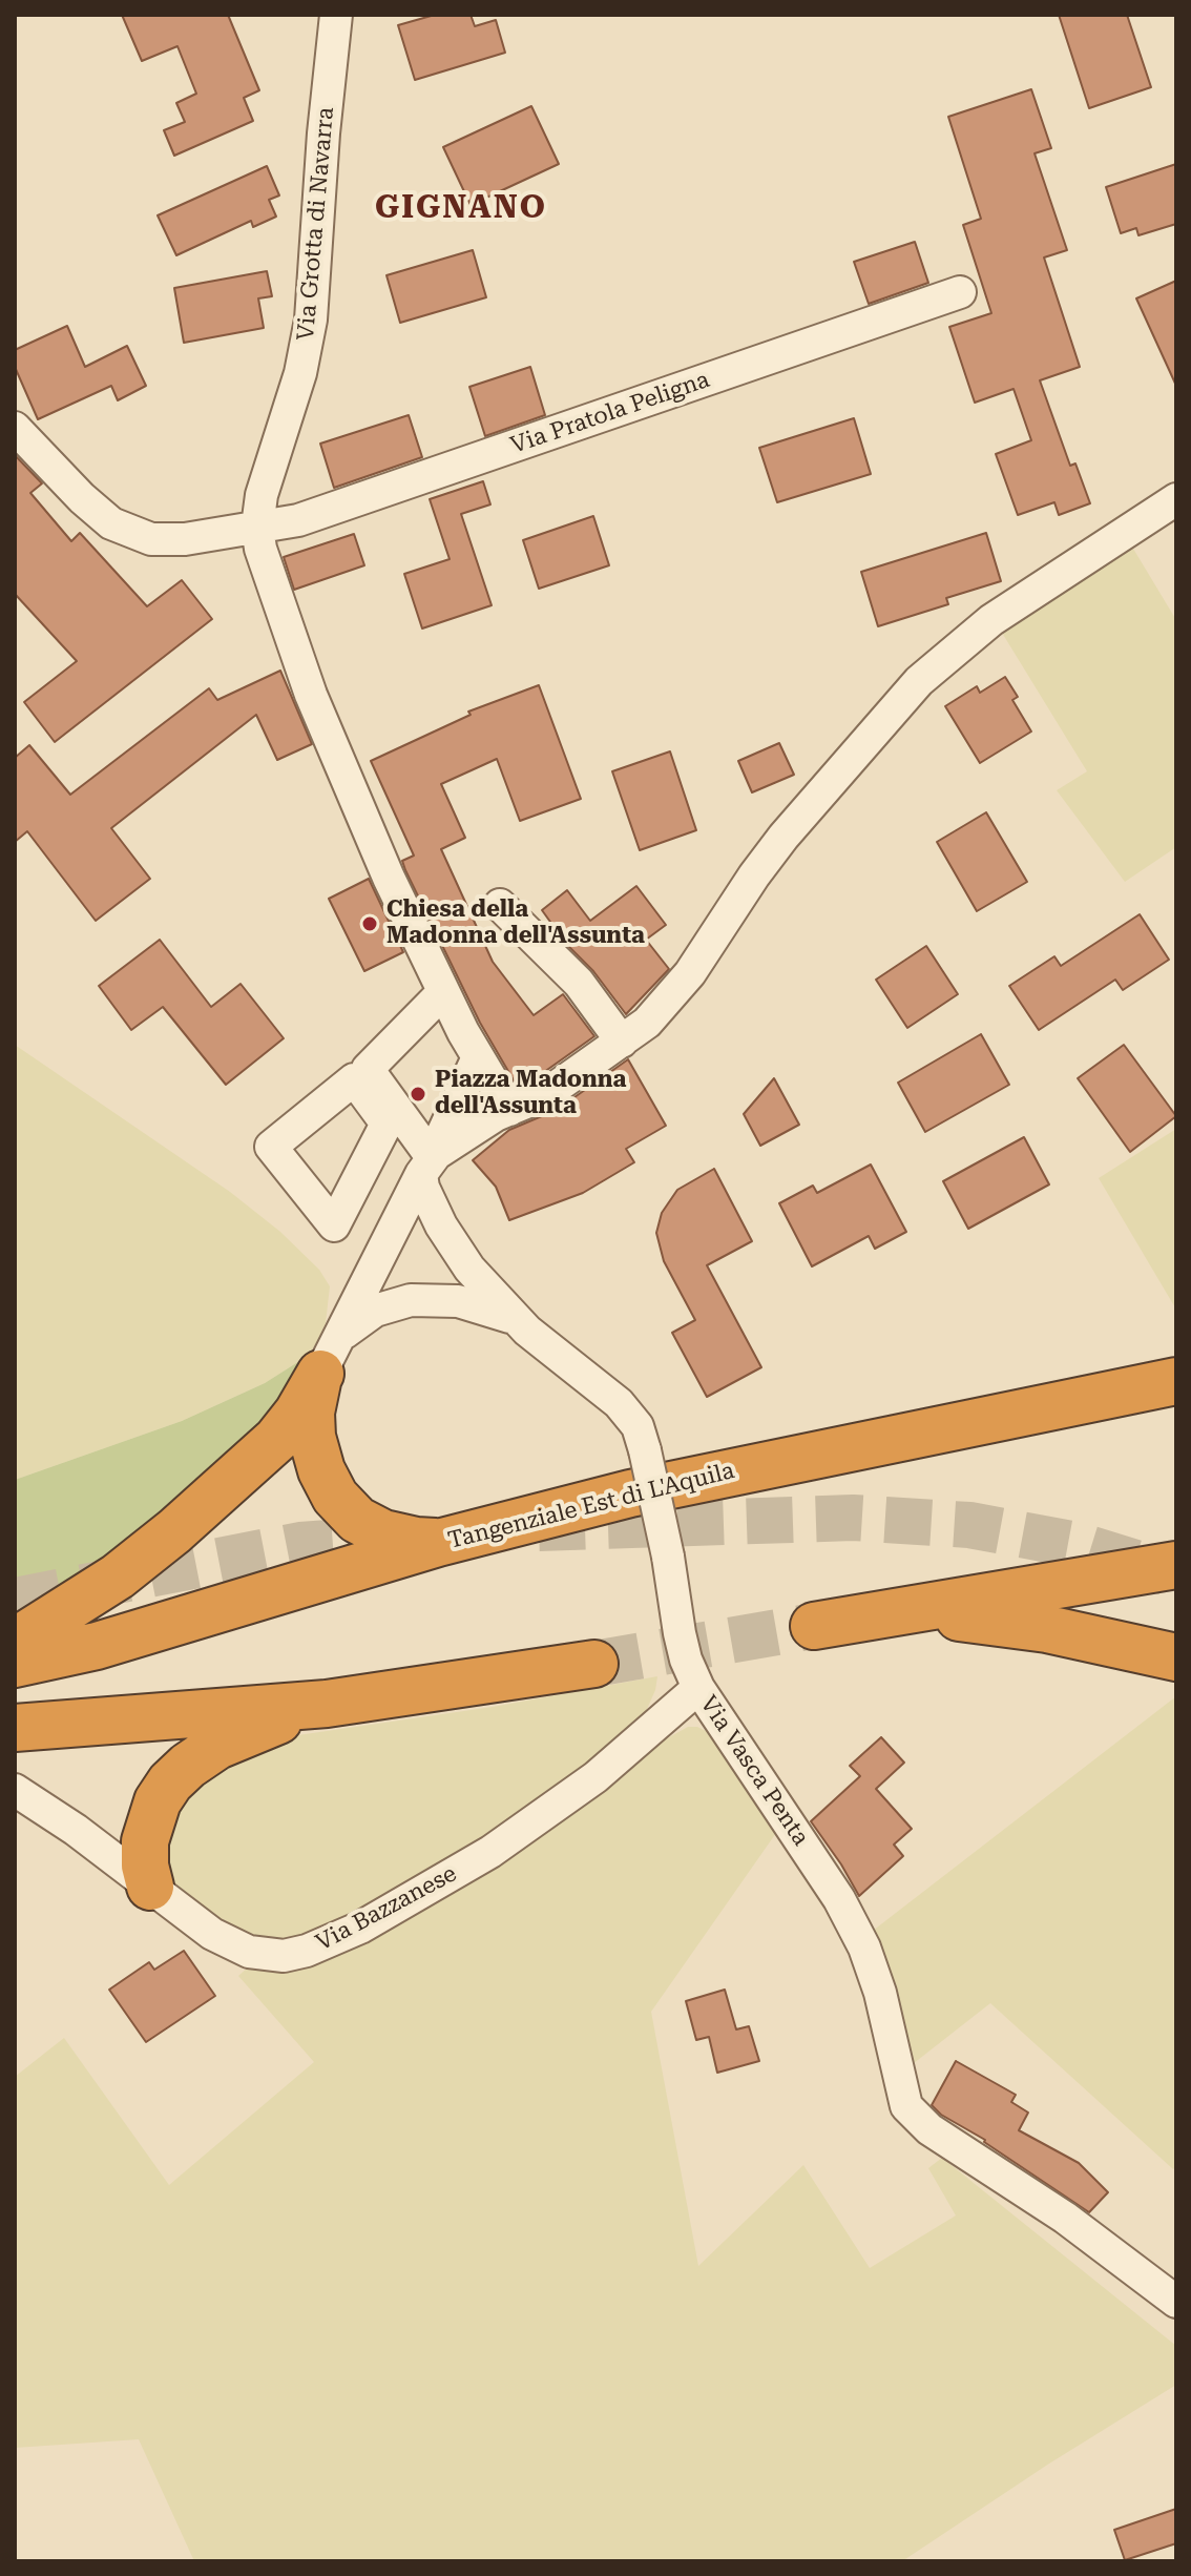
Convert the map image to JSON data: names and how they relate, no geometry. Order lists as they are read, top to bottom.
{
  "streets": {
    "highway": ["Tangenziale Est di L'Aquila"],
    "street": [
      "Via Grotta di Navarra",
      "Via Pratola Peligna",
      "Via Vasca Penta",
      "Via Bazzanese"
    ]
  },
  "crossings": [
    ["Via Grotta di Navarra", "Via Pratola Peligna"],
    ["Via Vasca Penta", "Via Bazzanese"]
  ],
  "districts": ["GIGNANO"],
  "places": ["Chiesa della Madonna dell'Assunta", "Piazza Madonna dell'Assunta"]
}
